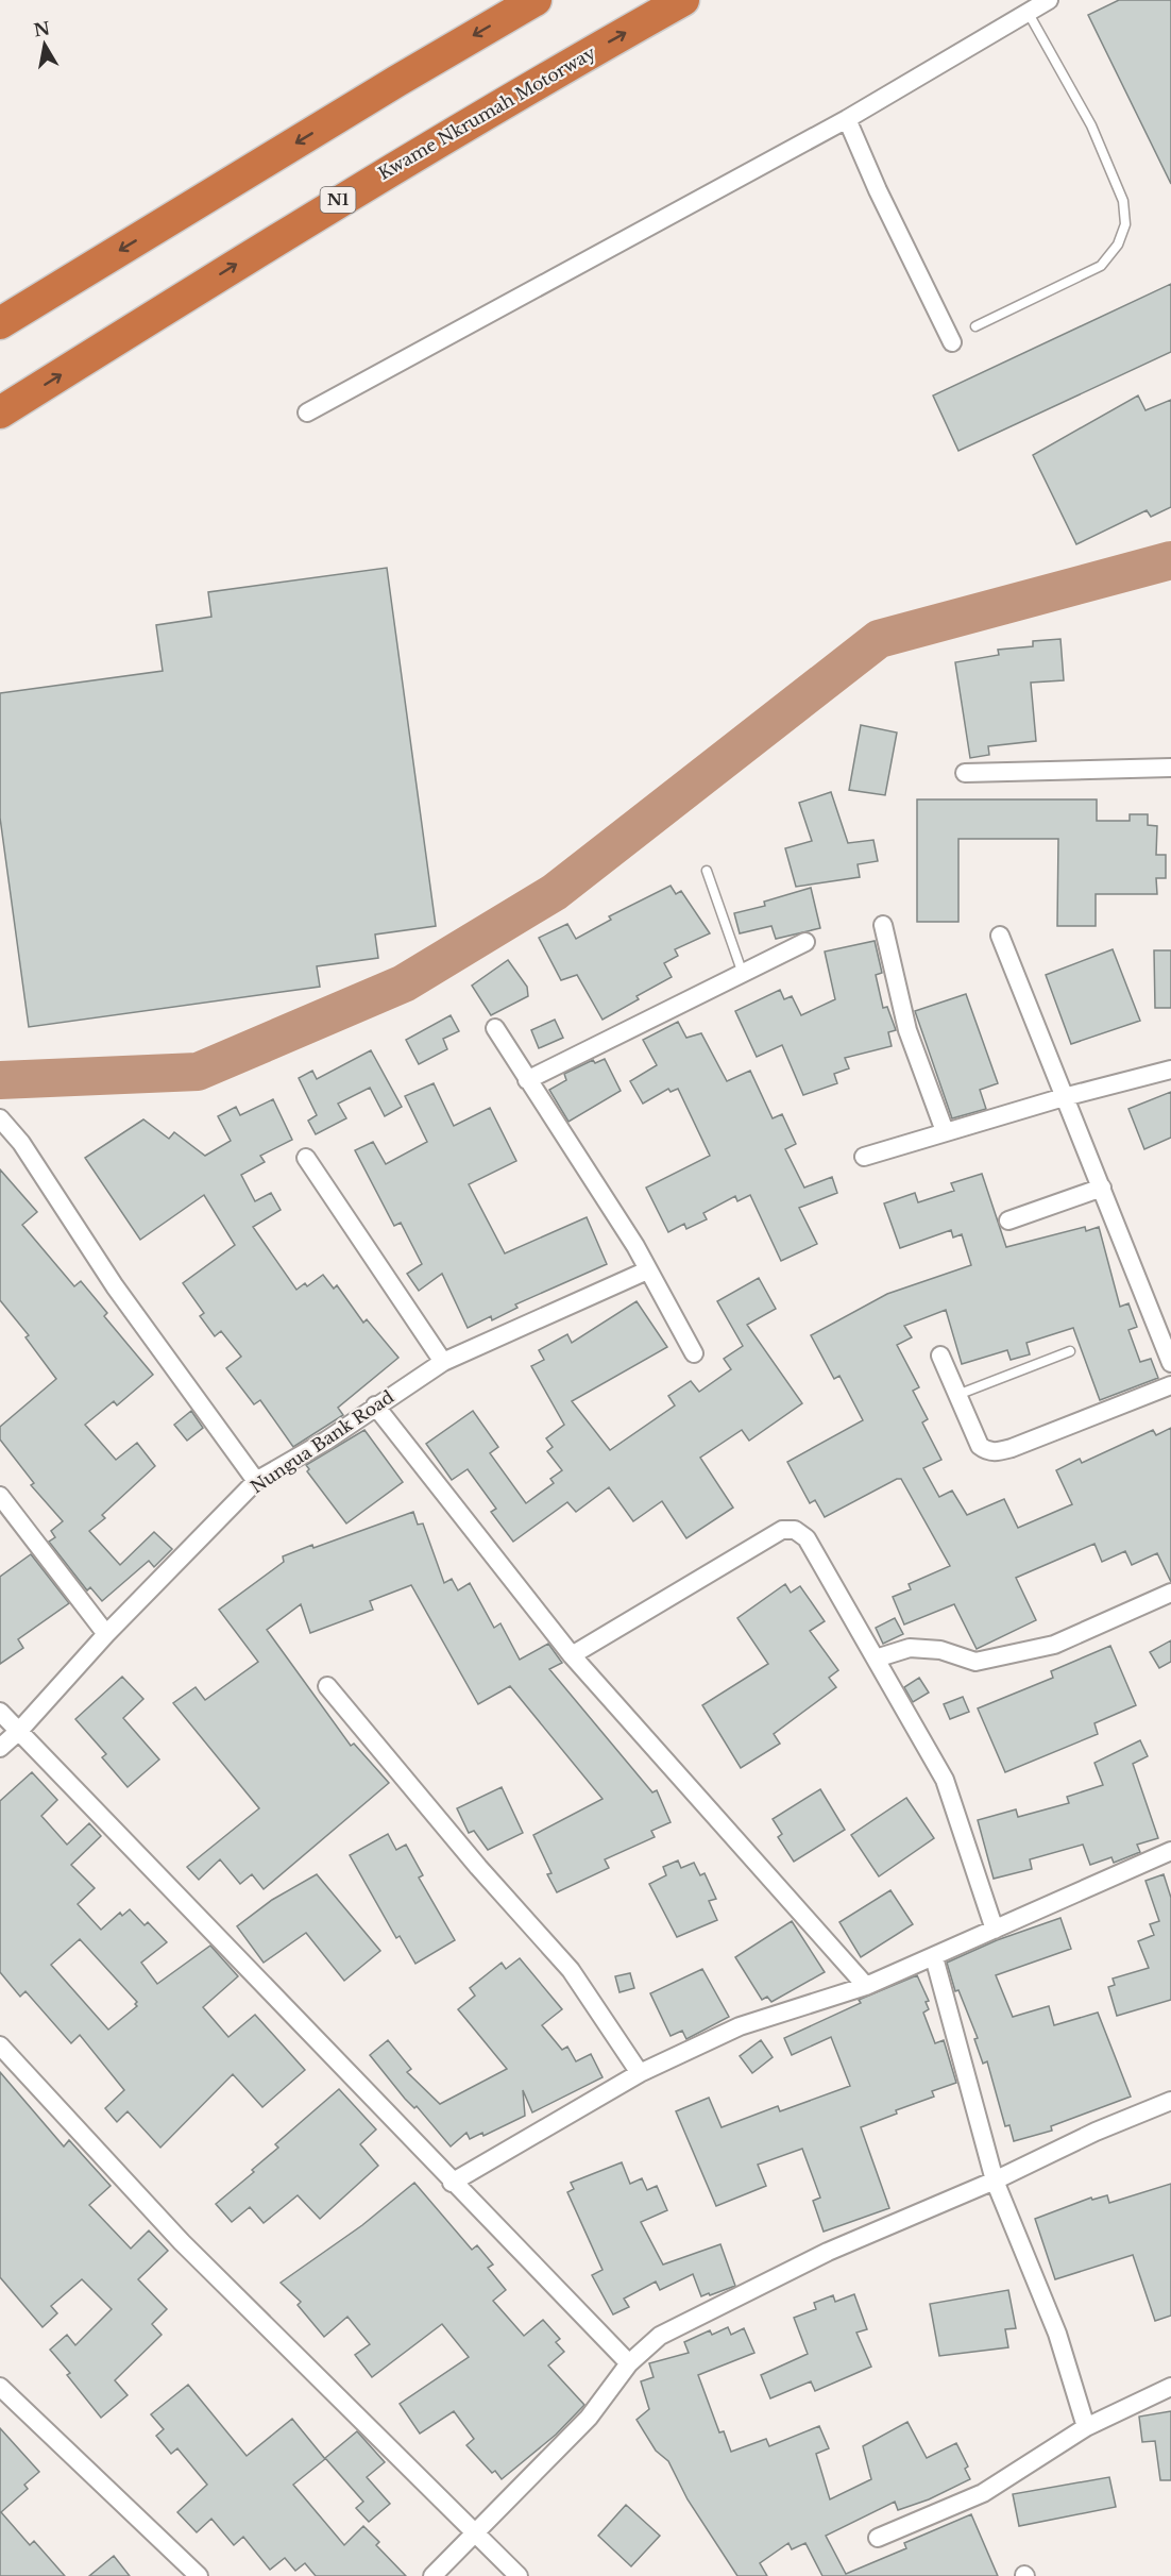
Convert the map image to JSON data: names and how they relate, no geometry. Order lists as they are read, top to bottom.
{
  "streets": {
    "highway": ["Kwame Nkrumah Motorway", "N1"],
    "street": ["Nungua Bank Road"]
  },
  "north": "top"
}
